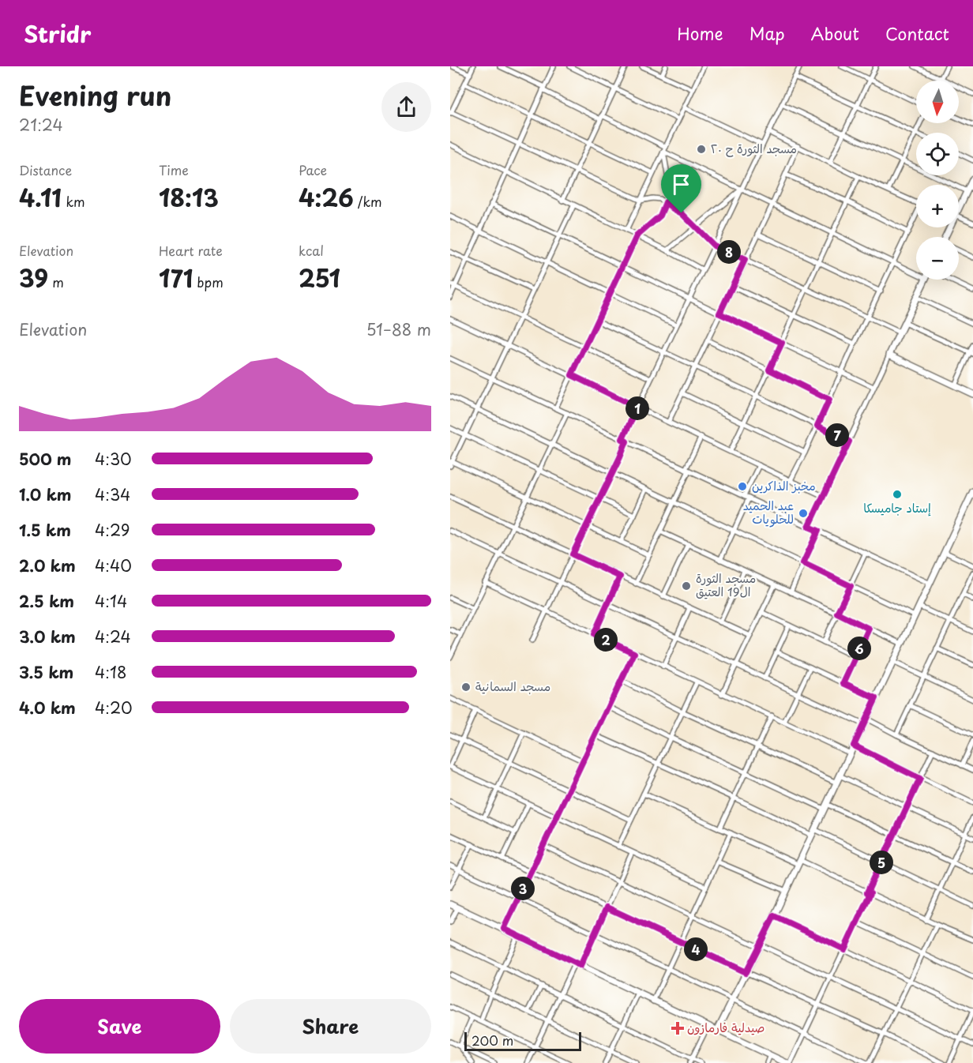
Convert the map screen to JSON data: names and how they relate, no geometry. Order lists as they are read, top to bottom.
{
  "places": {
    "other": [
      "مسجد الثورة ح ٢٠",
      "مخبز الذاكرين",
      "إستاد جاميسكا",
      "عبد الحميد للحلويات",
      "مسجد الثورة ال19 العتيق",
      "مسجد السمانية"
    ],
    "health": ["صيدلية فارمازون"]
  },
  "scale_bar": "200 m",
  "north": "bottom",
  "page": {
    "header": "Stridr",
    "nav": [
      "Home",
      "Map",
      "About",
      "Contact"
    ],
    "heading": ["Evening run", "21:24"],
    "map_buttons": ["+", "−"],
    "stats": [
      ["Distance", "4.11 km"],
      ["Time", "18:13"],
      ["Pace", "4:26 /km"],
      ["Elevation", "39 m"],
      ["Heart rate", "171 bpm"],
      ["kcal", "251"]
    ],
    "pins": [
      "8",
      "1",
      "7",
      "2",
      "6",
      "5",
      "3",
      "4"
    ],
    "chart": ["Elevation", "51–88 m"],
    "list": [
      {
        "name": "500 m",
        "note": "4:30"
      },
      {
        "name": "1.0 km",
        "note": "4:34"
      },
      {
        "name": "1.5 km",
        "note": "4:29"
      },
      {
        "name": "2.0 km",
        "note": "4:40"
      },
      {
        "name": "2.5 km",
        "note": "4:14"
      },
      {
        "name": "3.0 km",
        "note": "4:24"
      },
      {
        "name": "3.5 km",
        "note": "4:18"
      },
      {
        "name": "4.0 km",
        "note": "4:20"
      }
    ],
    "buttons": ["Save", "Share"],
    "scale": "200 m"
  }
}
